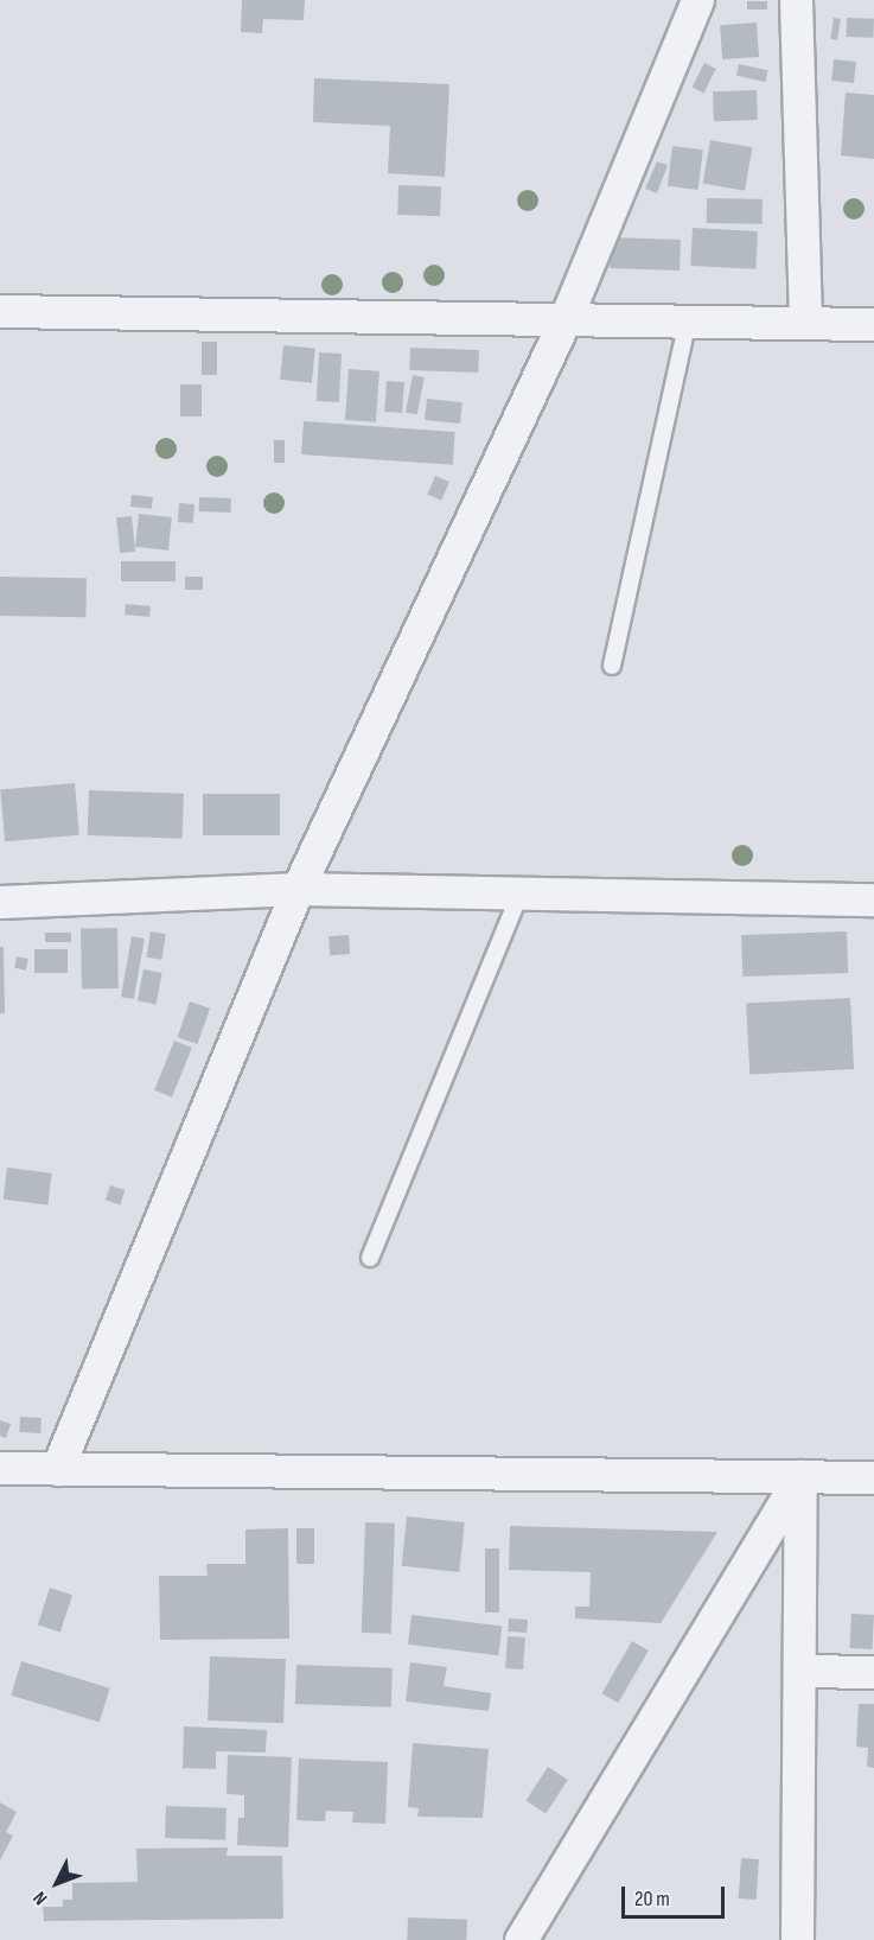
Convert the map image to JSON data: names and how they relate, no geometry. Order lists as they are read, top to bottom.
{
  "scale_bar": "20 m",
  "north": "bottom left"
}
